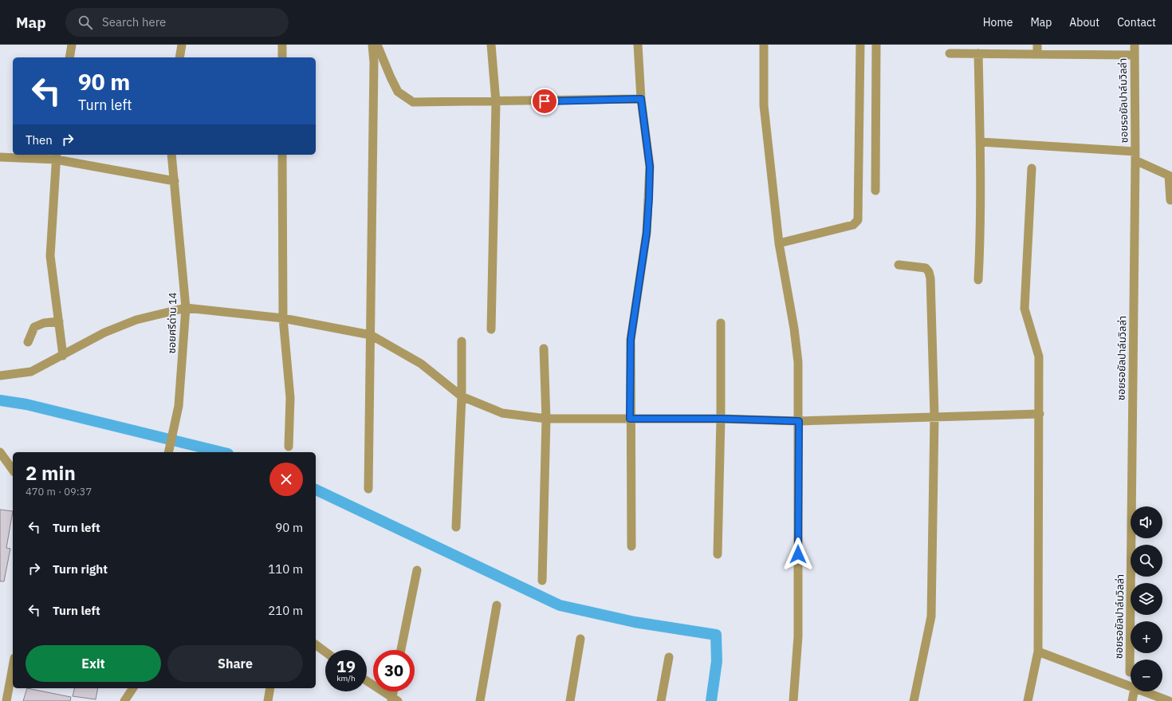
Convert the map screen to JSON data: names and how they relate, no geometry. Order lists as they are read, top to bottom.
{
  "streets": {
    "street": ["ซอยรอยัลปาล์มวิลล่า", "ซอยศรีด่าน 14"]
  },
  "page": {
    "header": "Map",
    "search": "Search here",
    "nav": [
      "Home",
      "Map",
      "About",
      "Contact"
    ],
    "turn": ["90 m", "Turn left"],
    "then": "Then",
    "heading": ["2 min", "470 m · 09:37"],
    "map_buttons": ["+", "−"],
    "list": [
      {
        "name": "Turn left",
        "value": "90 m"
      },
      {
        "name": "Turn right",
        "value": "110 m"
      },
      {
        "name": "Turn left",
        "value": "210 m"
      }
    ],
    "buttons": ["Exit", "Share"],
    "speed": "19 km/h",
    "limit": "30"
  }
}
